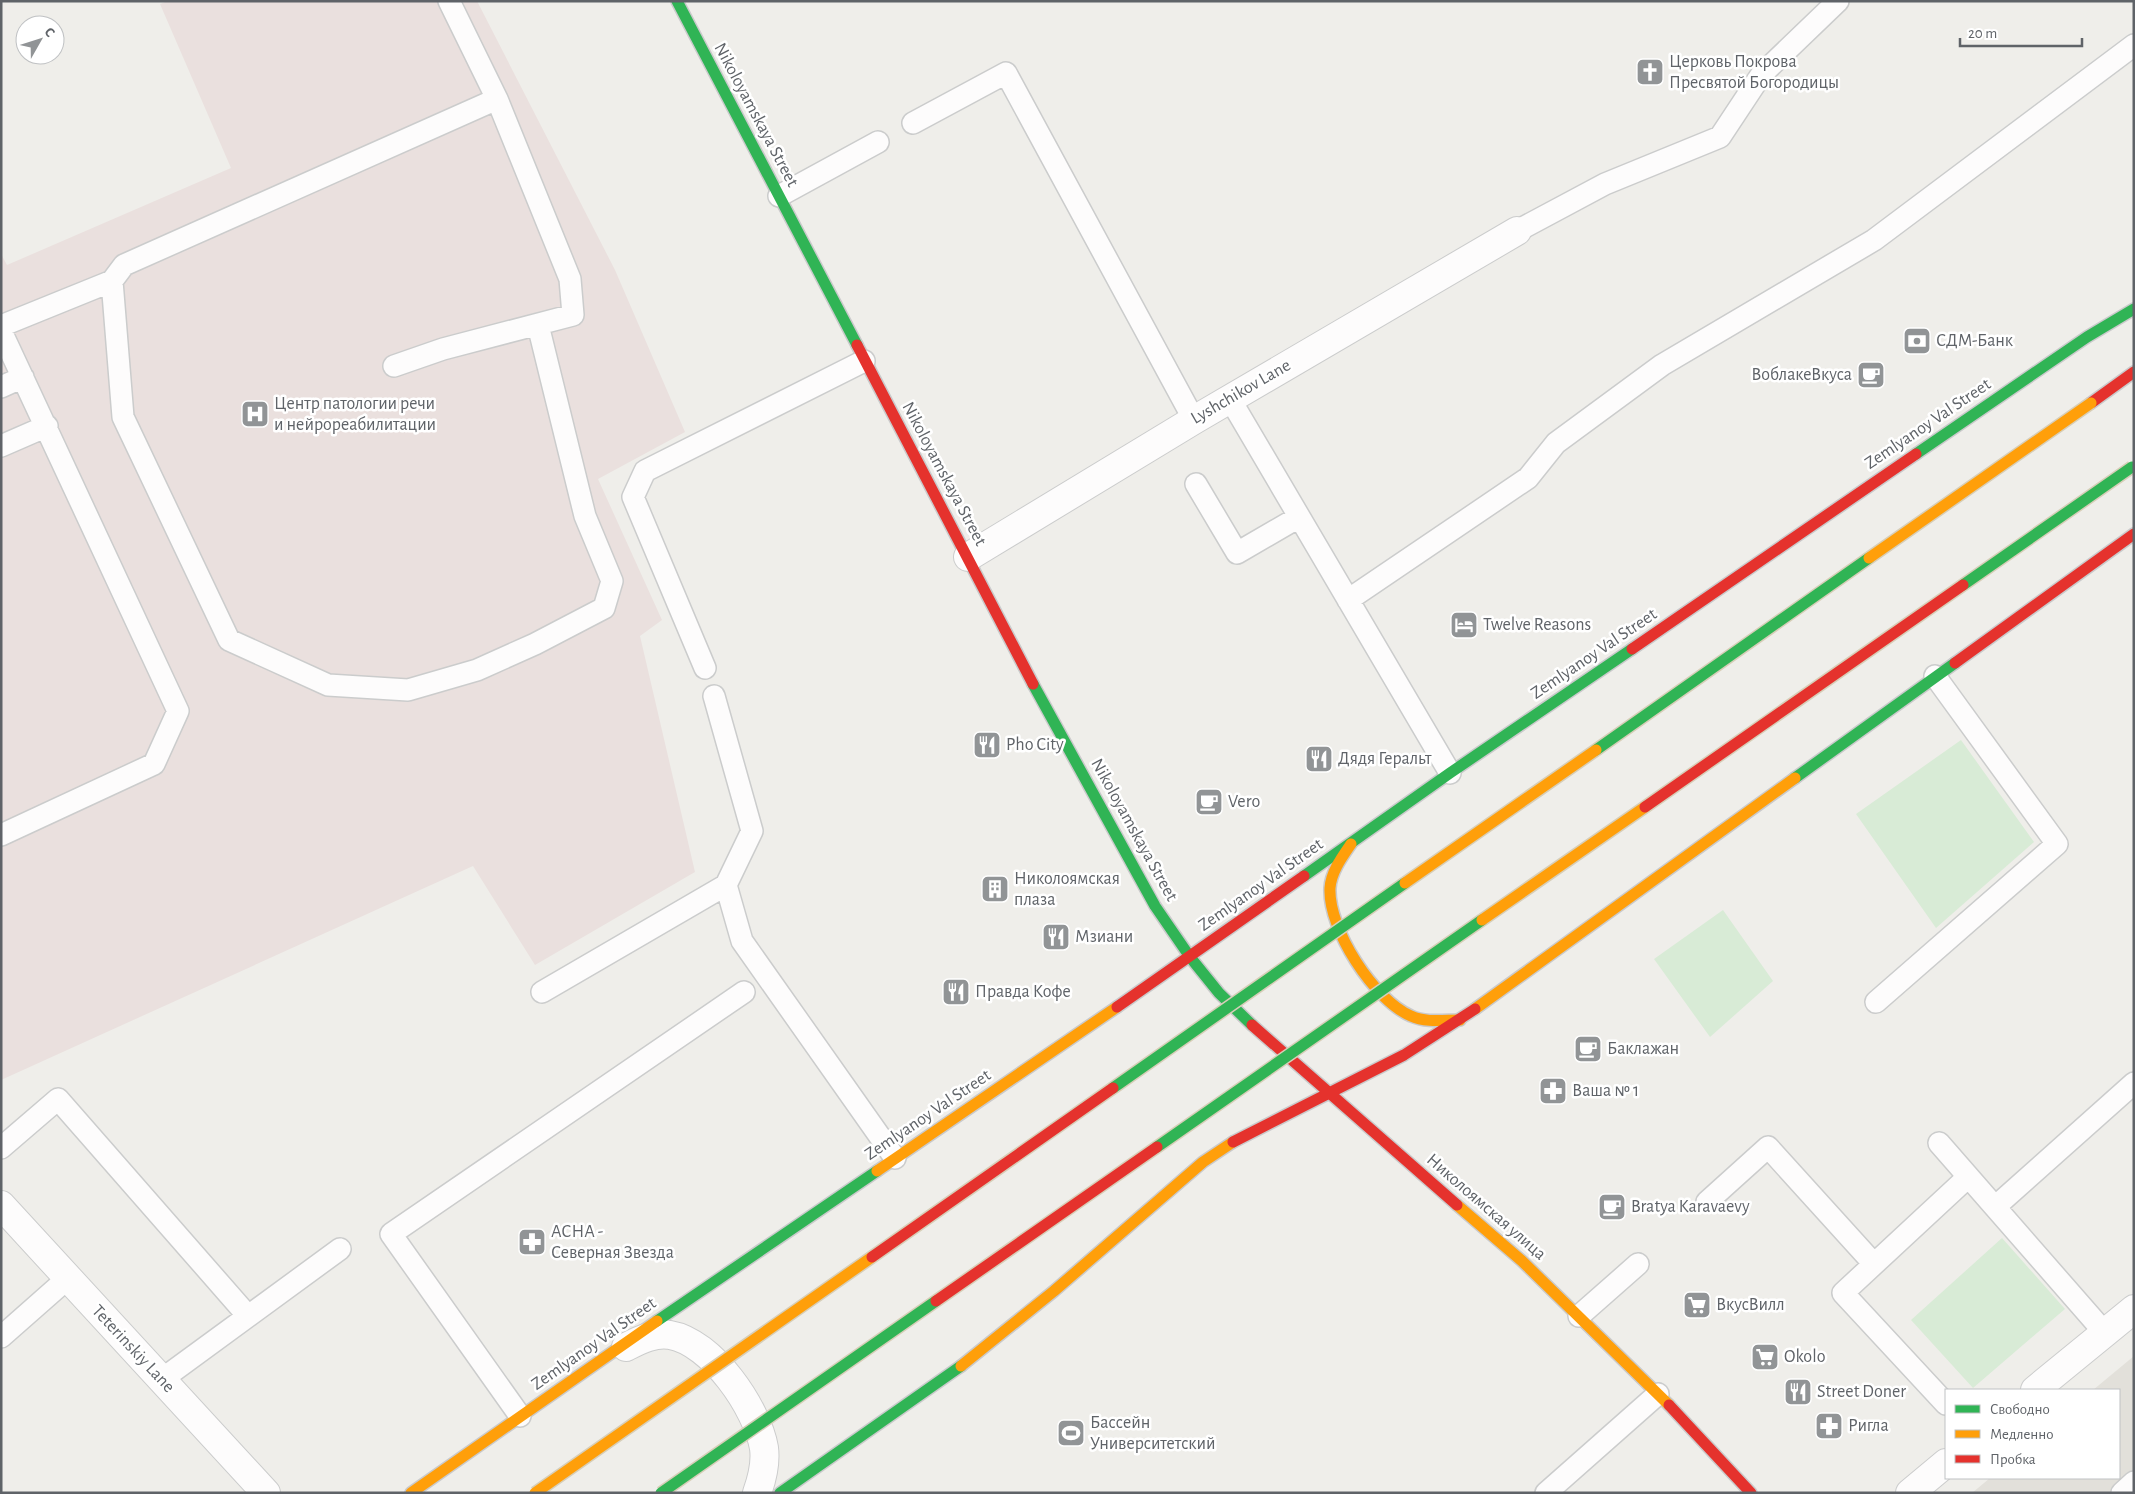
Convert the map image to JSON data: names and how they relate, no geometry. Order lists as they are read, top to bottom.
{
  "streets": {
    "main road": ["Nikoloyamskaya Street", "Zemlyanoy Val Street", "Николоямская улица"],
    "street": ["Lyshchikov Lane", "Teterinskiy Lane"]
  },
  "crossings": [
    ["Nikoloyamskaya Street", "Lyshchikov Lane"],
    ["Nikoloyamskaya Street", "Zemlyanoy Val Street"],
    ["Nikoloyamskaya Street", "Николоямская улица"],
    ["Zemlyanoy Val Street", "Николоямская улица"]
  ],
  "places": {
    "church": ["Церковь Покрова Пресвятой Богородицы"],
    "bank": ["СДМ-Банк"],
    "cafe": [
      "ВоблакеВкуса",
      "Vero",
      "Баклажан",
      "Bratya Karavaevy"
    ],
    "hospital": ["Центр патологии речи и нейрореабилитации"],
    "hotel": ["Twelve Reasons"],
    "restaurant": [
      "Pho City",
      "Дядя Геральт",
      "Мзиани",
      "Правда Кофе",
      "Street Doner"
    ],
    "building": ["Николоямская плаза"],
    "pharmacy": ["Ваша № 1", "АСНА - Северная Звезда", "Ригла"],
    "supermarket": ["ВкусВилл", "Okolo"],
    "sports": ["Бассейн Университетский"]
  },
  "legend": ["Свободно", "Медленно", "Пробка"],
  "scale_bar": "20 m",
  "north": "top right"
}
